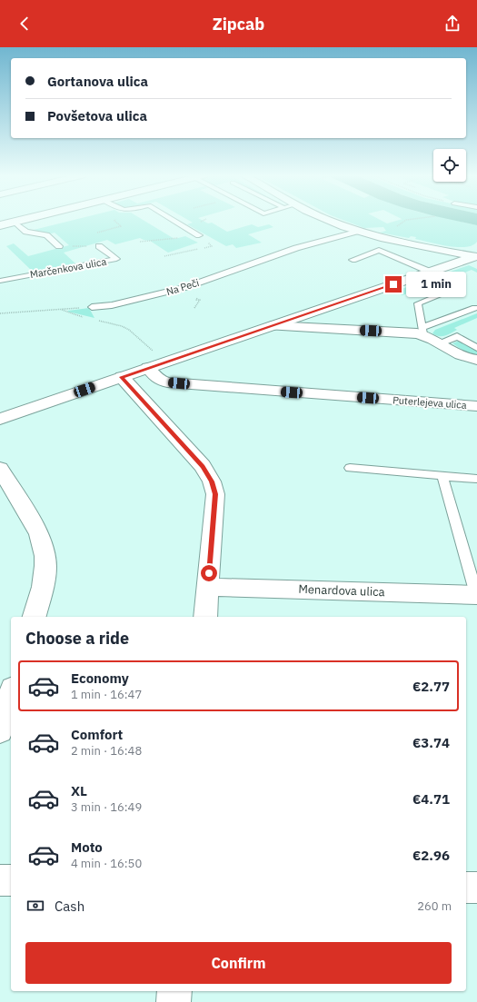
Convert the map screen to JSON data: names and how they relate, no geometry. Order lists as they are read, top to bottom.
{
  "streets": {
    "street": ["Puterlejeva ulica", "Menardova ulica"],
    "lane": ["Marčenkova ulica", "Na Peči"]
  },
  "page": {
    "header": "Zipcab",
    "banner": ["Gortanova ulica", "Povšetova ulica"],
    "bubble": "1 min",
    "heading": "Choose a ride",
    "list": [
      {
        "name": "Economy",
        "note": "1 min · 16:47",
        "value": "€2.77"
      },
      {
        "name": "Comfort",
        "note": "2 min · 16:48",
        "value": "€3.74"
      },
      {
        "name": "XL",
        "note": "3 min · 16:49",
        "value": "€4.71"
      },
      {
        "name": "Moto",
        "note": "4 min · 16:50",
        "value": "€2.96"
      }
    ],
    "pay": ["Cash", "260 m"],
    "buttons": "Confirm"
  }
}
